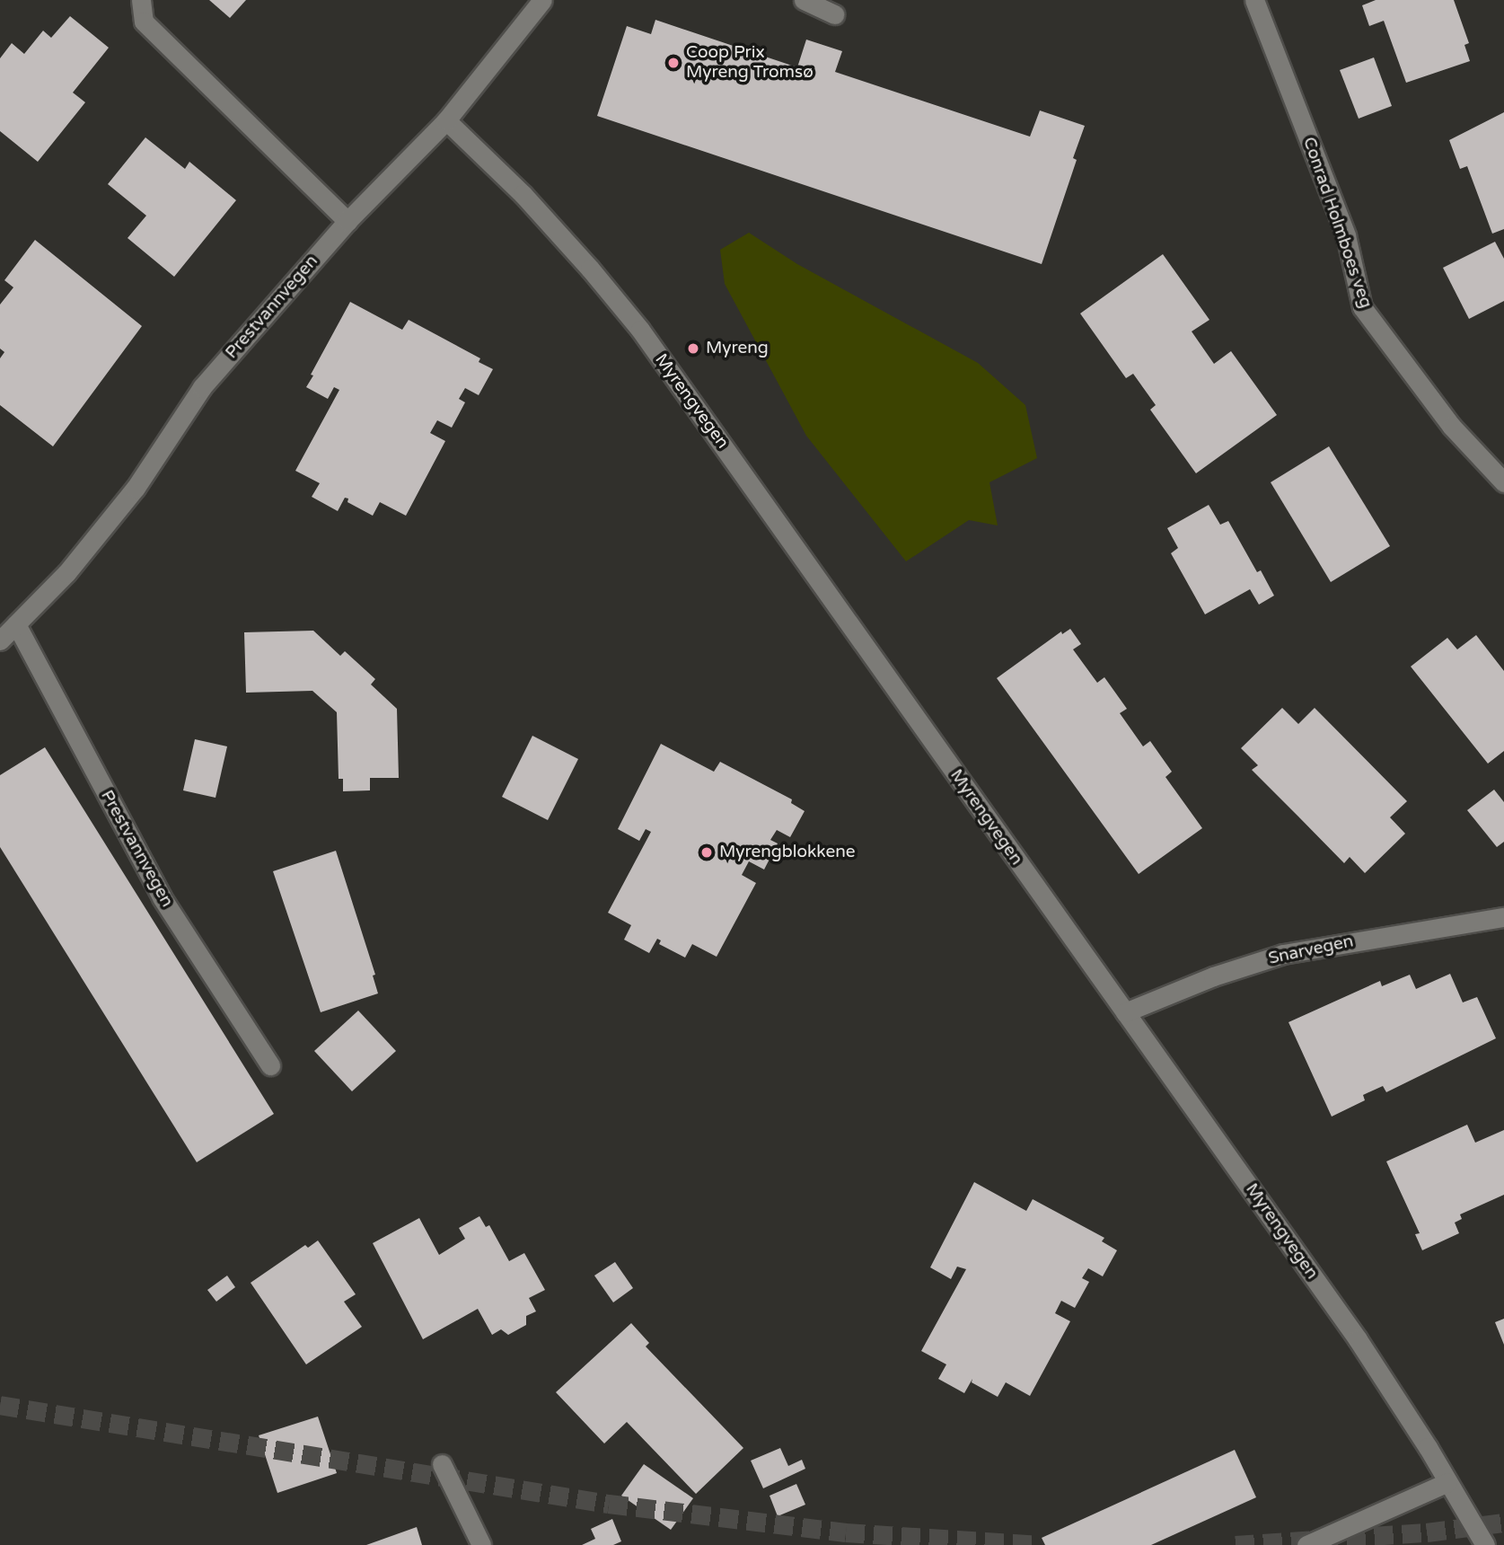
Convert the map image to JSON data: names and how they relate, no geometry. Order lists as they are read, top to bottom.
{
  "streets": {
    "street": [
      "Conrad Holmboes veg",
      "Prestvannvegen",
      "Myrengvegen",
      "Snarvegen"
    ]
  },
  "crossings": [
    ["Prestvannvegen", "Myrengvegen"],
    ["Myrengvegen", "Snarvegen"]
  ],
  "places": ["Coop Prix Myreng Tromsø", "Myreng", "Myrengblokkene"]
}
